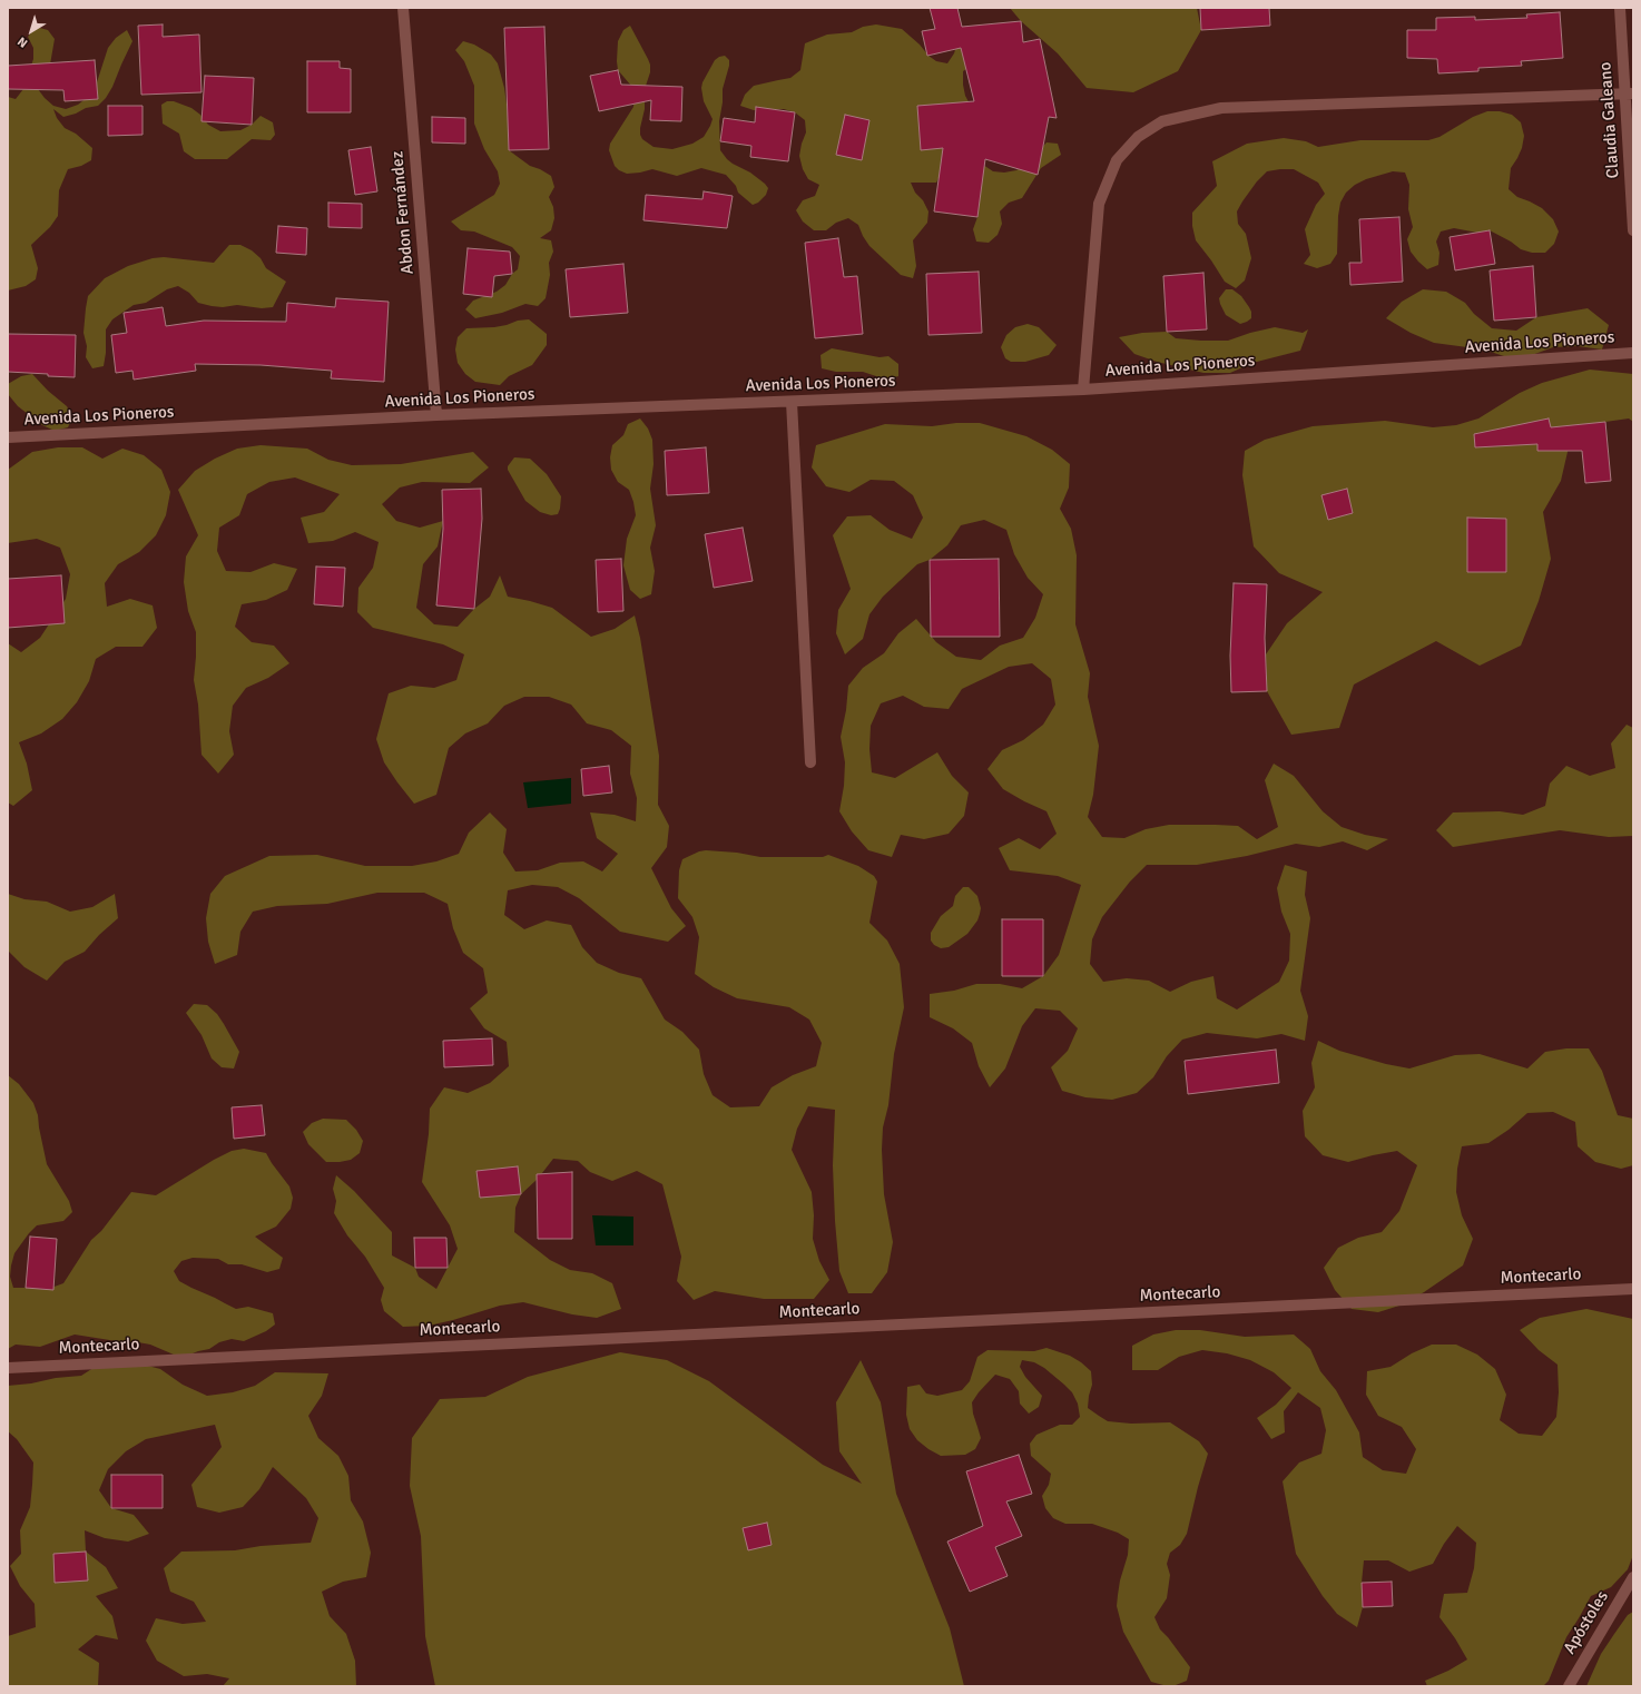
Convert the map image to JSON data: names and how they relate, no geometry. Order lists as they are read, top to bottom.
{
  "streets": {
    "street": [
      "Claudia Galeano",
      "Abdon Fernández",
      "Avenida Los Pioneros",
      "Montecarlo",
      "Apóstoles"
    ]
  },
  "crossings": [
    ["Abdon Fernández", "Avenida Los Pioneros"]
  ],
  "north": "bottom left"
}
